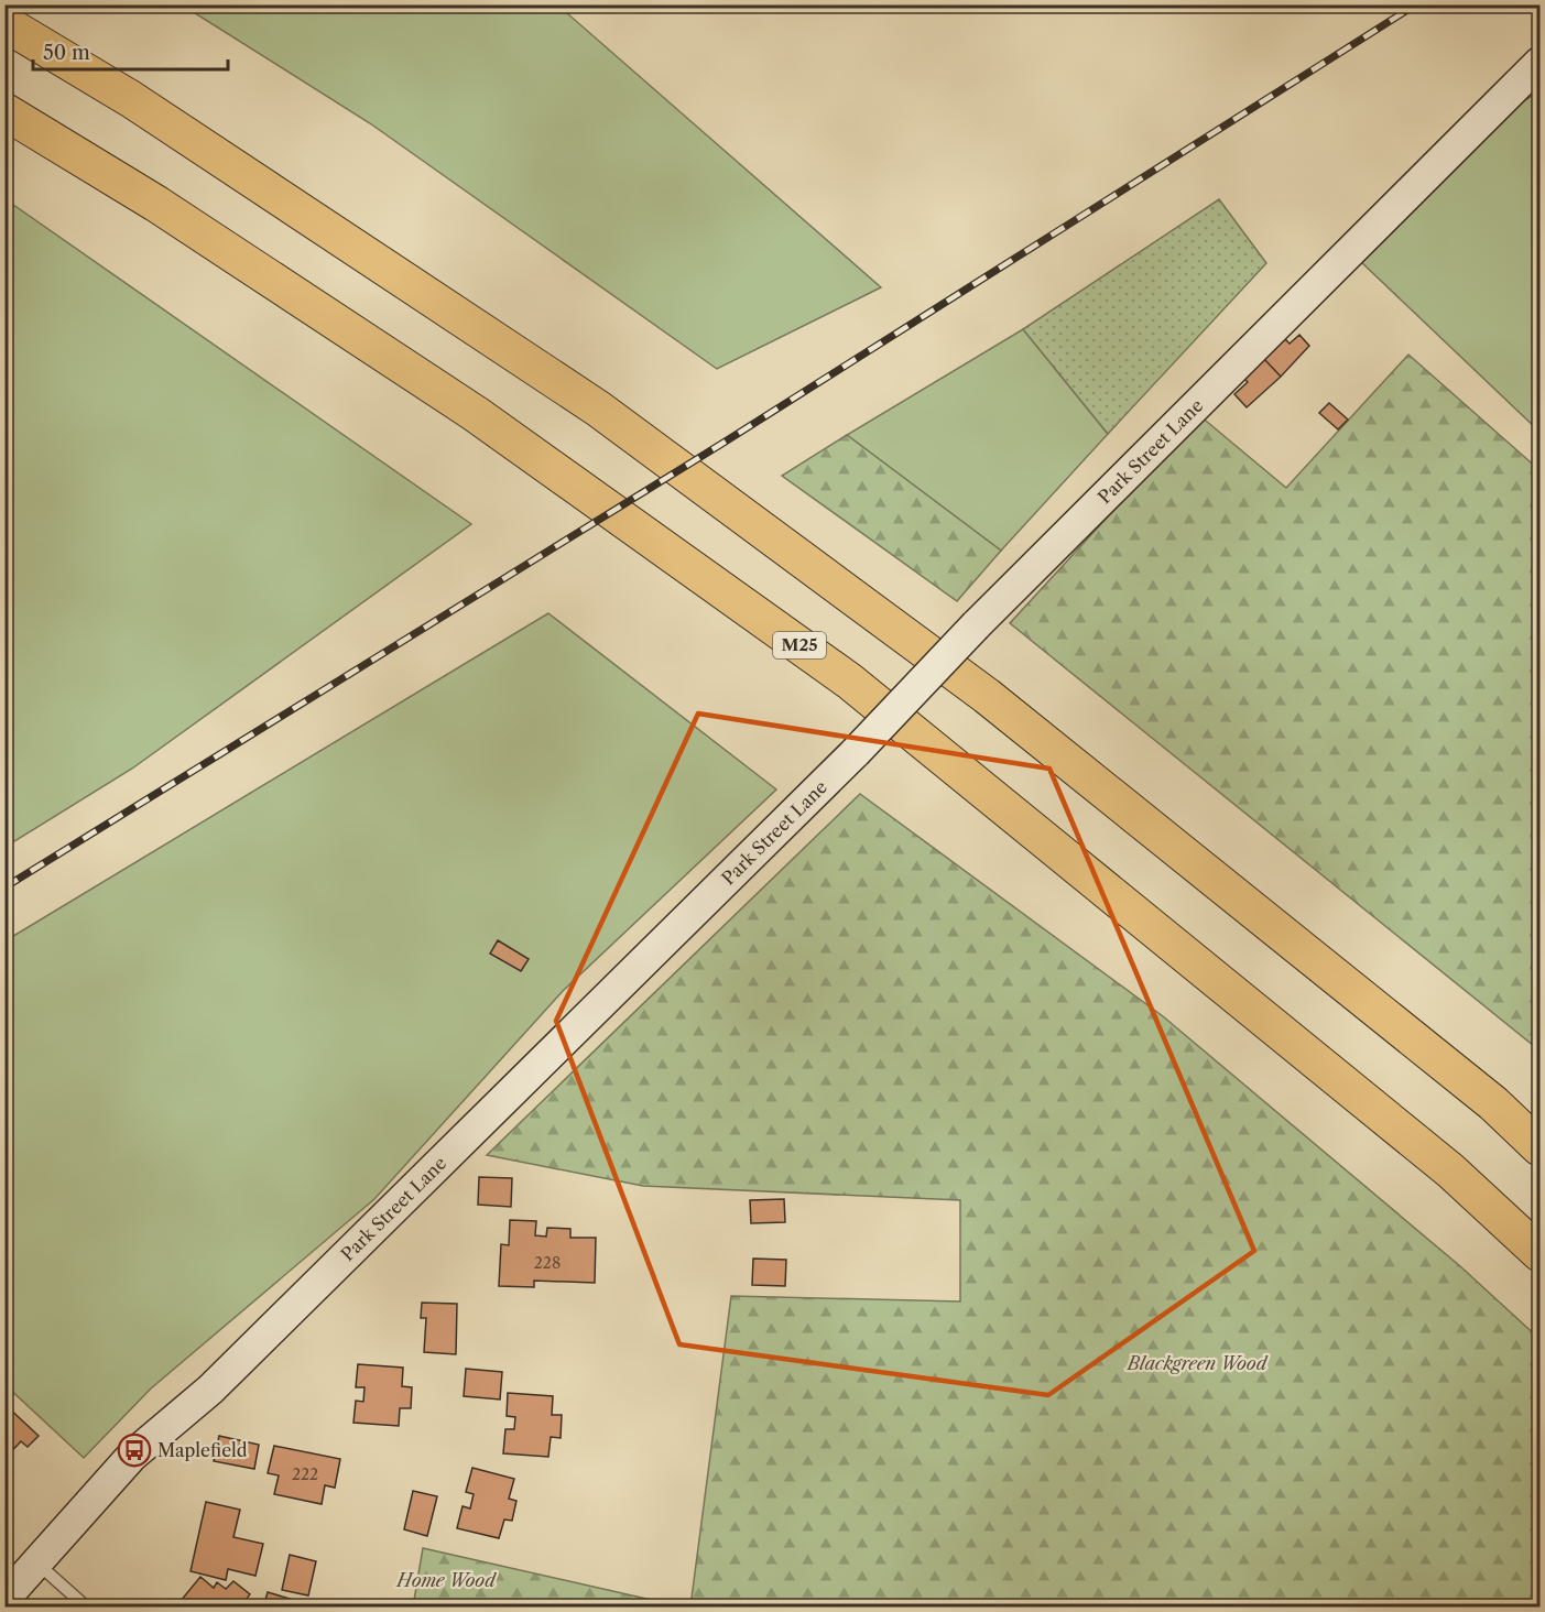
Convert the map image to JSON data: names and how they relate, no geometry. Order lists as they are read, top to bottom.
{
  "streets": {
    "highway": ["M25"],
    "street": ["Park Street Lane"]
  },
  "parks": ["Blackgreen Wood", "Home Wood"],
  "places": {
    "bus stop": ["Maplefield"]
  },
  "house_numbers": ["228", "222"],
  "scale_bar": "50 m"
}
